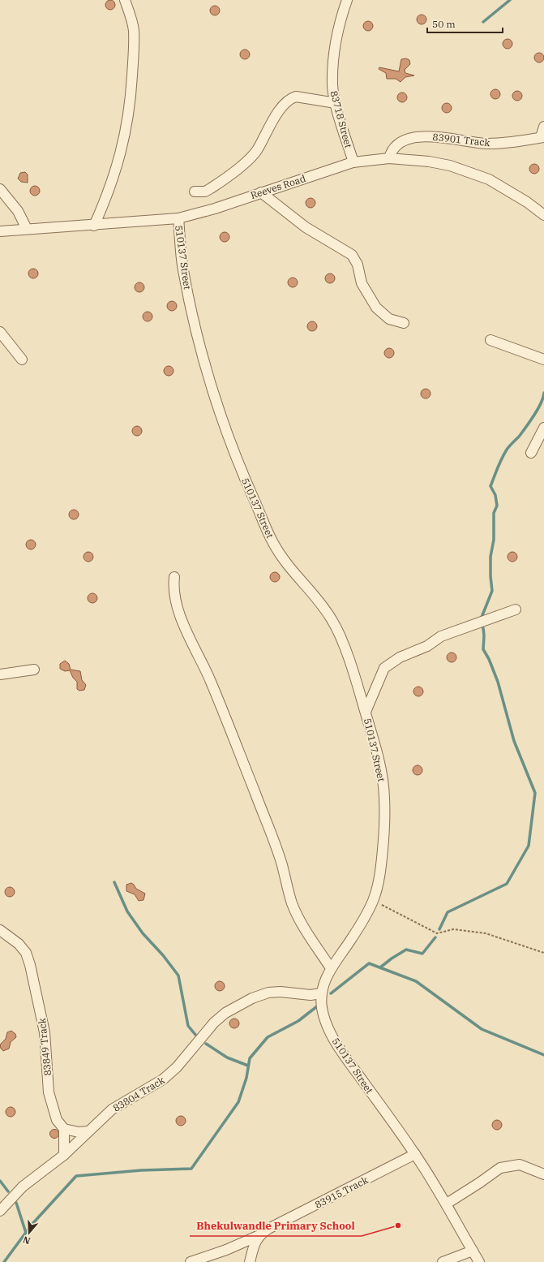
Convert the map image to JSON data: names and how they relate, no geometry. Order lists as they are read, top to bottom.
{
  "streets": {
    "street": [
      "83718 Street",
      "83901 Track",
      "Reeves Road",
      "510137 Street",
      "83849 Track",
      "83804 Track",
      "83915 Track"
    ]
  },
  "crossings": [
    ["83718 Street", "Reeves Road"],
    ["83901 Track", "Reeves Road"],
    ["Reeves Road", "510137 Street"],
    ["510137 Street", "83804 Track"],
    ["510137 Street", "83915 Track"]
  ],
  "places": ["Bhekulwandle Primary School"],
  "scale_bar": "50 m",
  "north": "bottom"
}
